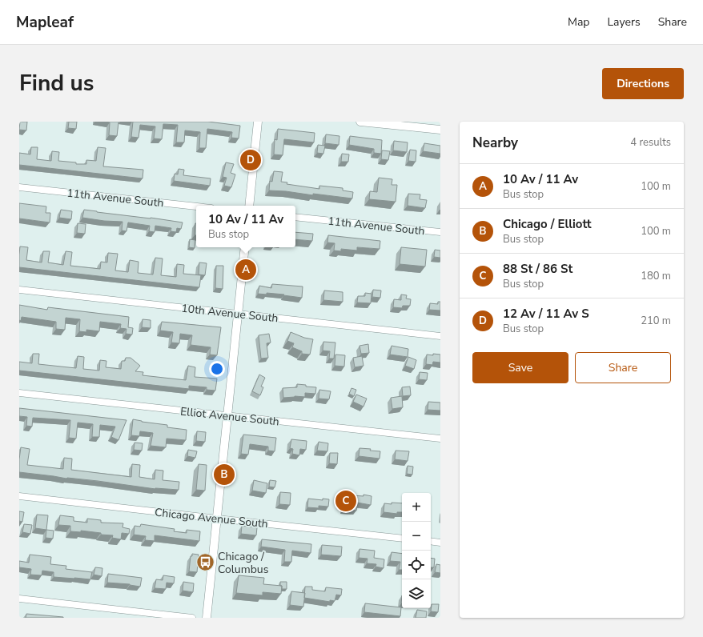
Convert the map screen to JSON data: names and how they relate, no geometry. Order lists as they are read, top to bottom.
{
  "streets": {
    "street": [
      "11th Avenue South",
      "10th Avenue South",
      "Elliot Avenue South",
      "Chicago Avenue South"
    ]
  },
  "places": {
    "bus stop": ["Chicago / Columbus"]
  },
  "page": {
    "header": "Mapleaf",
    "nav": ["Map", "Layers", "Share"],
    "title": "Find us",
    "buttons": [
      "Directions",
      ["Save", "Share"]
    ],
    "heading": ["Nearby", "4 results"],
    "pins": [
      "D",
      "A",
      "B",
      "C"
    ],
    "list": [
      {
        "mark": "A",
        "name": "10 Av / 11 Av",
        "note": "Bus stop",
        "value": "100 m"
      },
      {
        "mark": "B",
        "name": "Chicago / Elliott",
        "note": "Bus stop",
        "value": "100 m"
      },
      {
        "mark": "C",
        "name": "88 St / 86 St",
        "note": "Bus stop",
        "value": "180 m"
      },
      {
        "mark": "D",
        "name": "12 Av / 11 Av S",
        "note": "Bus stop",
        "value": "210 m"
      }
    ],
    "popup": ["10 Av / 11 Av", "Bus stop"],
    "map_buttons": ["+", "−"]
  }
}
